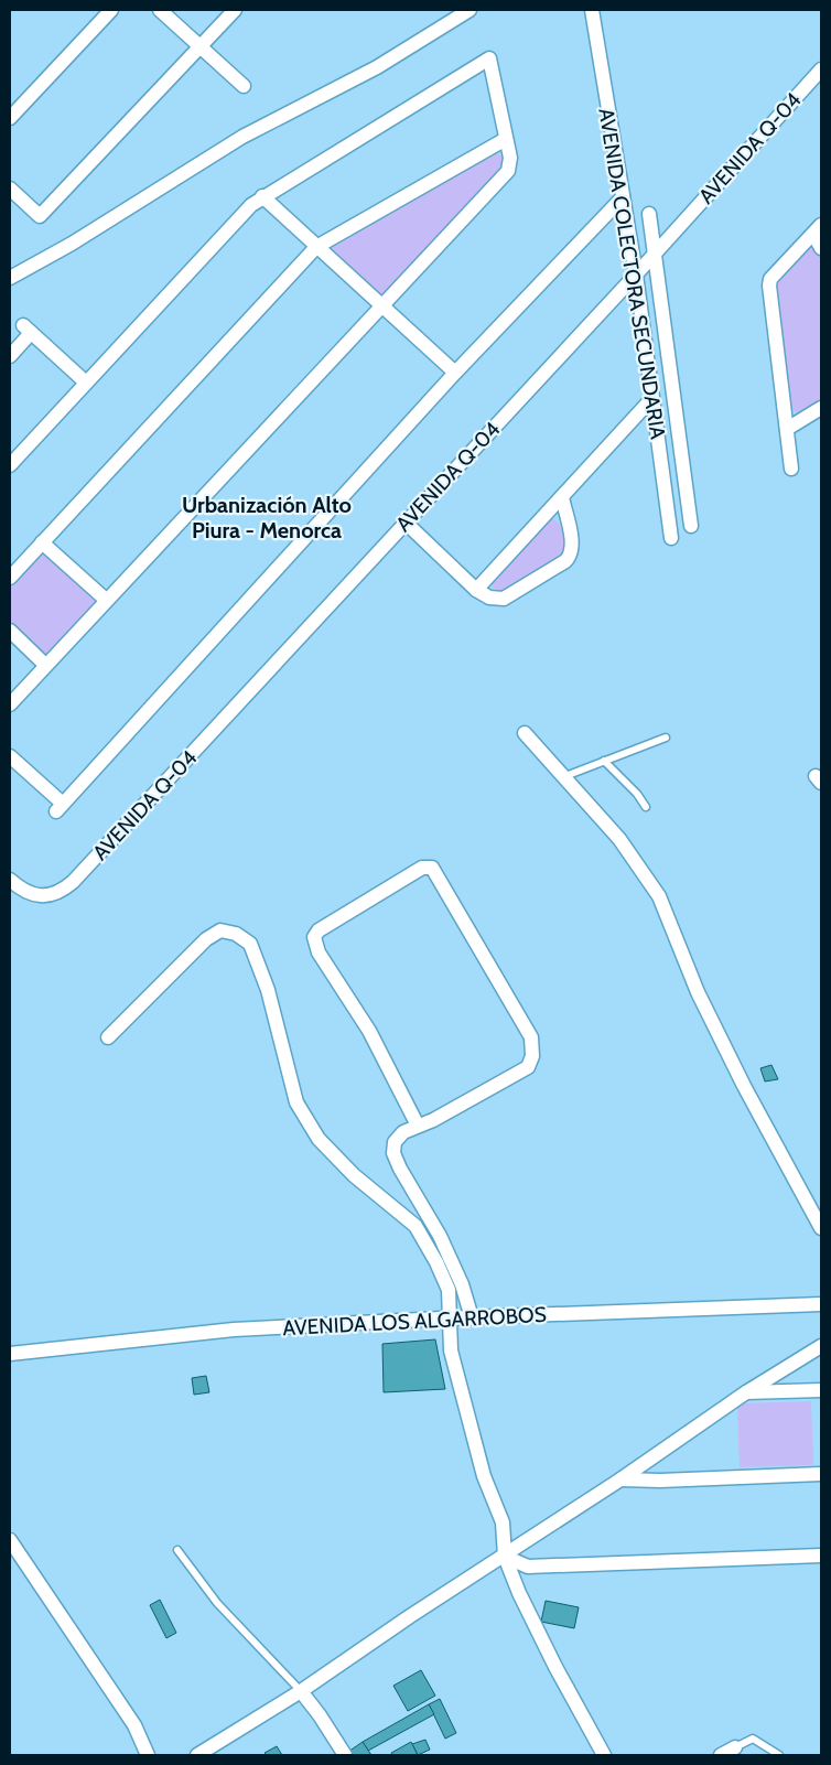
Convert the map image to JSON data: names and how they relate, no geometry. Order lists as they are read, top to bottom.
{
  "streets": {
    "street": ["AVENIDA Q-04", "AVENIDA COLECTORA SECUNDARIA", "AVENIDA LOS ALGARROBOS"]
  },
  "crossings": [
    ["AVENIDA Q-04", "AVENIDA COLECTORA SECUNDARIA"]
  ],
  "districts": ["Urbanización Alto Piura - Menorca"]
}
